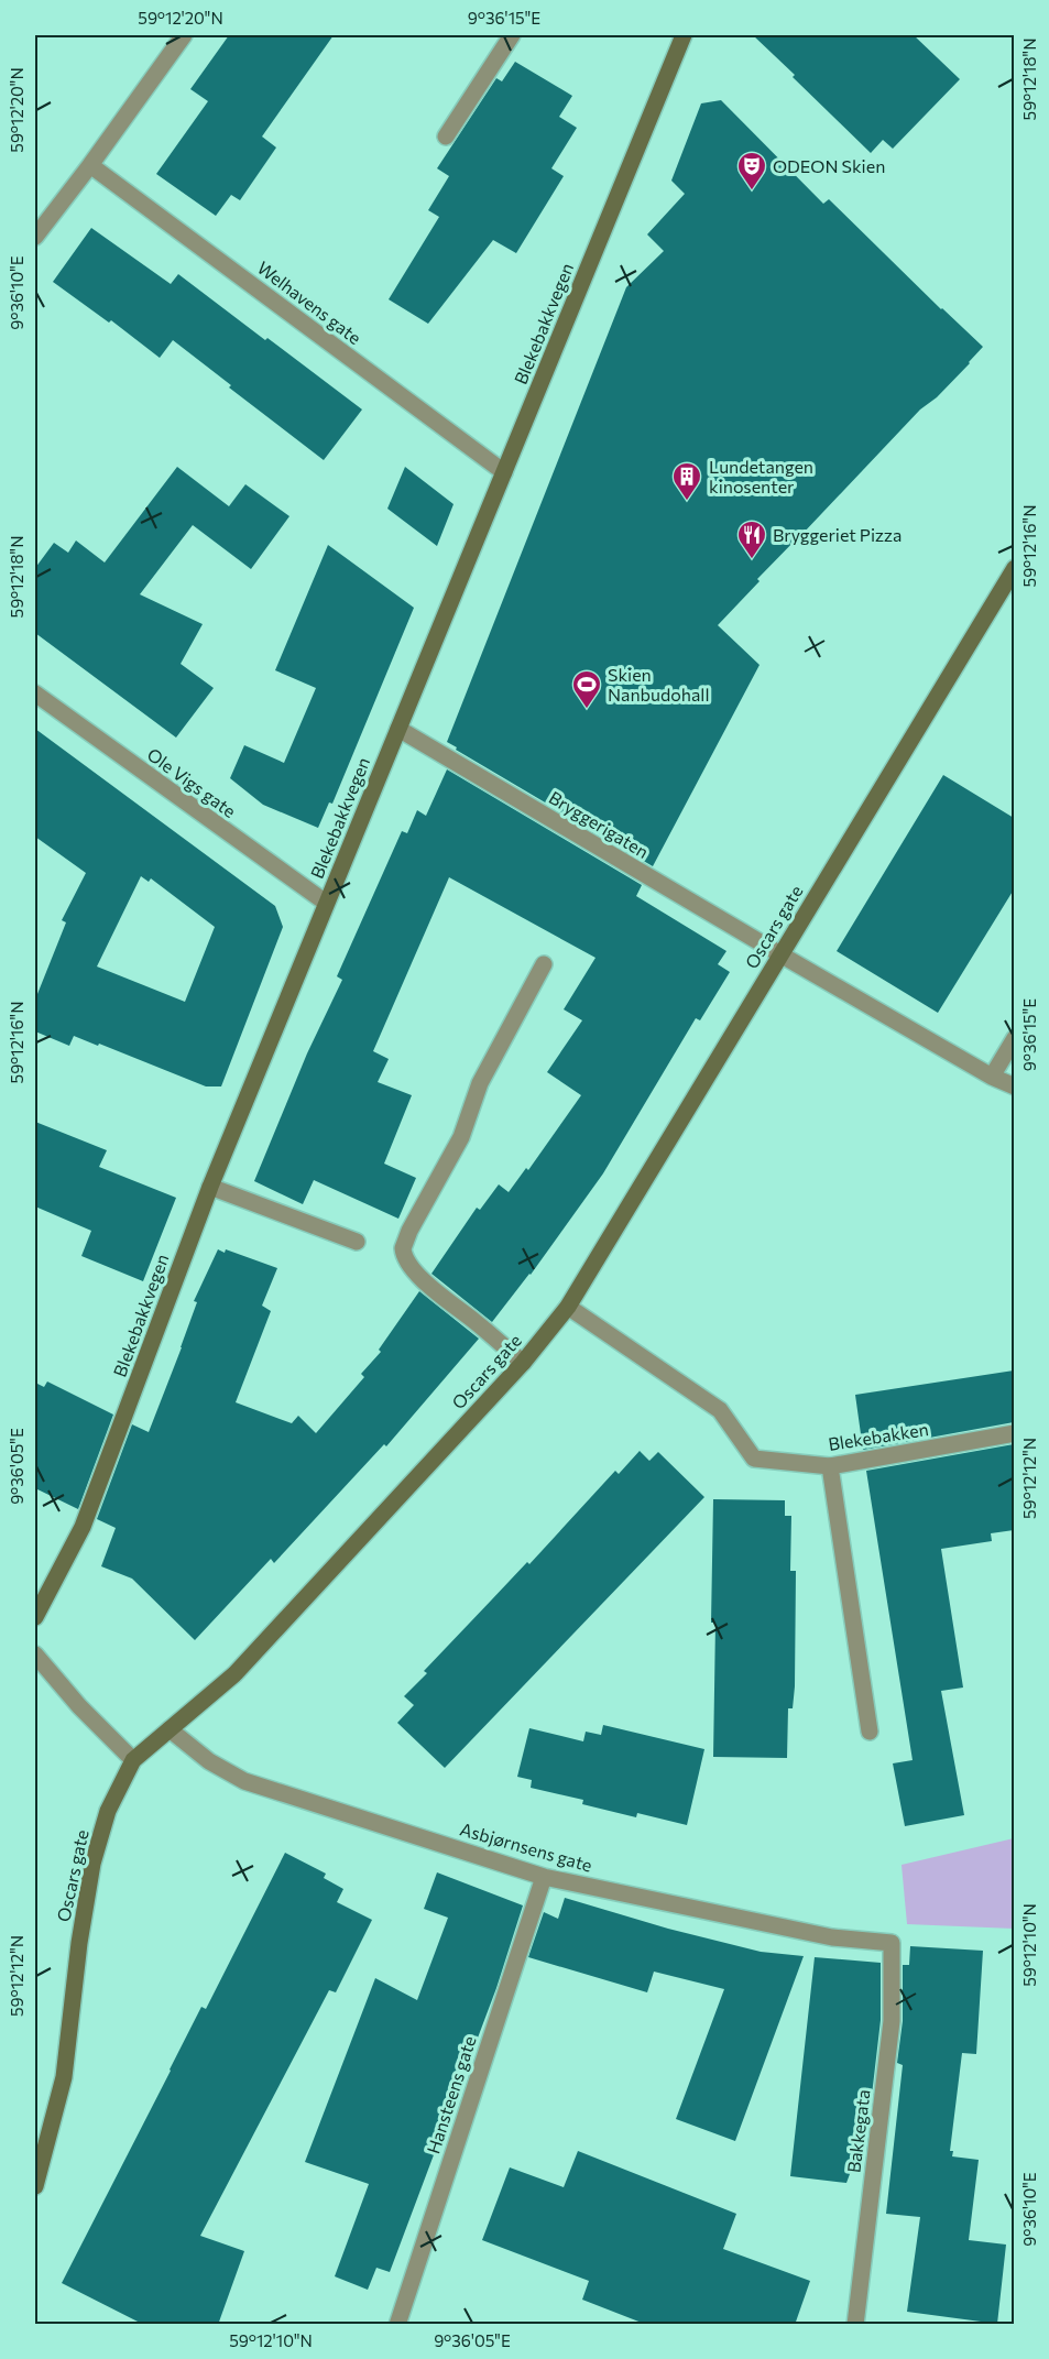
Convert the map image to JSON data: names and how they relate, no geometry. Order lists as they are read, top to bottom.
{
  "streets": {
    "street": [
      "Welhavens gate",
      "Blekebakkvegen",
      "Ole Vigs gate",
      "Bryggerigaten",
      "Oscars gate",
      "Blekebakken",
      "Asbjørnsens gate",
      "Hansteens gate",
      "Bakkegata"
    ]
  },
  "crossings": [
    ["Welhavens gate", "Blekebakkvegen"],
    ["Blekebakkvegen", "Ole Vigs gate"],
    ["Blekebakkvegen", "Bryggerigaten"],
    ["Bryggerigaten", "Oscars gate"],
    ["Oscars gate", "Blekebakken"],
    ["Oscars gate", "Asbjørnsens gate"],
    ["Asbjørnsens gate", "Hansteens gate"],
    ["Asbjørnsens gate", "Bakkegata"]
  ],
  "places": {
    "theatre": ["ODEON Skien"],
    "building": ["Lundetangen kinosenter"],
    "restaurant": ["Bryggeriet Pizza"],
    "sports": ["Skien Nanbudohall"]
  },
  "coordinates": [
    "59°12'20\"N",
    "9°36'15\"E",
    "59°12'18\"N",
    "9°36'10\"E",
    "59°12'16\"N",
    "9°36'05\"E",
    "59°12'12\"N",
    "59°12'10\"N"
  ]
}
